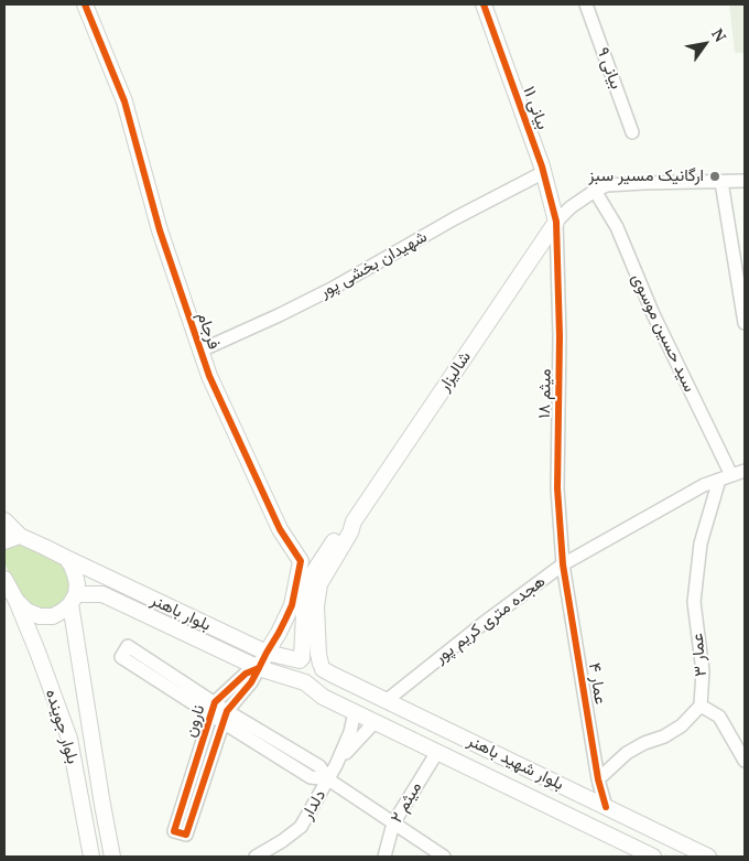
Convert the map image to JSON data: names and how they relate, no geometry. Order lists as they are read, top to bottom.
{
  "streets": {
    "street": [
      "بیانی ۹",
      "بیانی ۱۱",
      "شهیدان بخشی پور",
      "فرجام",
      "سید حسین موسوی",
      "شالیزار",
      "میثم ۱۸",
      "بلوار باهنر",
      "هجده متری کریم پور",
      "عمار ۳",
      "عمار ۴",
      "نارون",
      "بلوار جوینده",
      "بلوار شهید باهنر",
      "میثم ۲",
      "دلدار"
    ]
  },
  "crossings": [
    ["بیانی ۱۱", "شهیدان بخشی پور"],
    ["بیانی ۱۱", "شالیزار"],
    ["بیانی ۱۱", "میثم ۱۸"],
    ["شهیدان بخشی پور", "فرجام"],
    ["سید حسین موسوی", "هجده متری کریم پور"],
    ["شالیزار", "میثم ۱۸"],
    ["شالیزار", "بلوار باهنر"],
    ["شالیزار", "بلوار شهید باهنر"],
    ["میثم ۱۸", "هجده متری کریم پور"],
    ["میثم ۱۸", "عمار ۴"],
    ["بلوار باهنر", "نارون"],
    ["بلوار باهنر", "بلوار جوینده"],
    ["بلوار باهنر", "بلوار شهید باهنر"],
    ["هجده متری کریم پور", "عمار ۳"],
    ["هجده متری کریم پور", "عمار ۴"],
    ["هجده متری کریم پور", "بلوار شهید باهنر"],
    ["عمار ۴", "بلوار شهید باهنر"],
    ["بلوار شهید باهنر", "میثم ۲"]
  ],
  "places": ["ارگانیک مسیر سبز"],
  "north": "top right"
}
